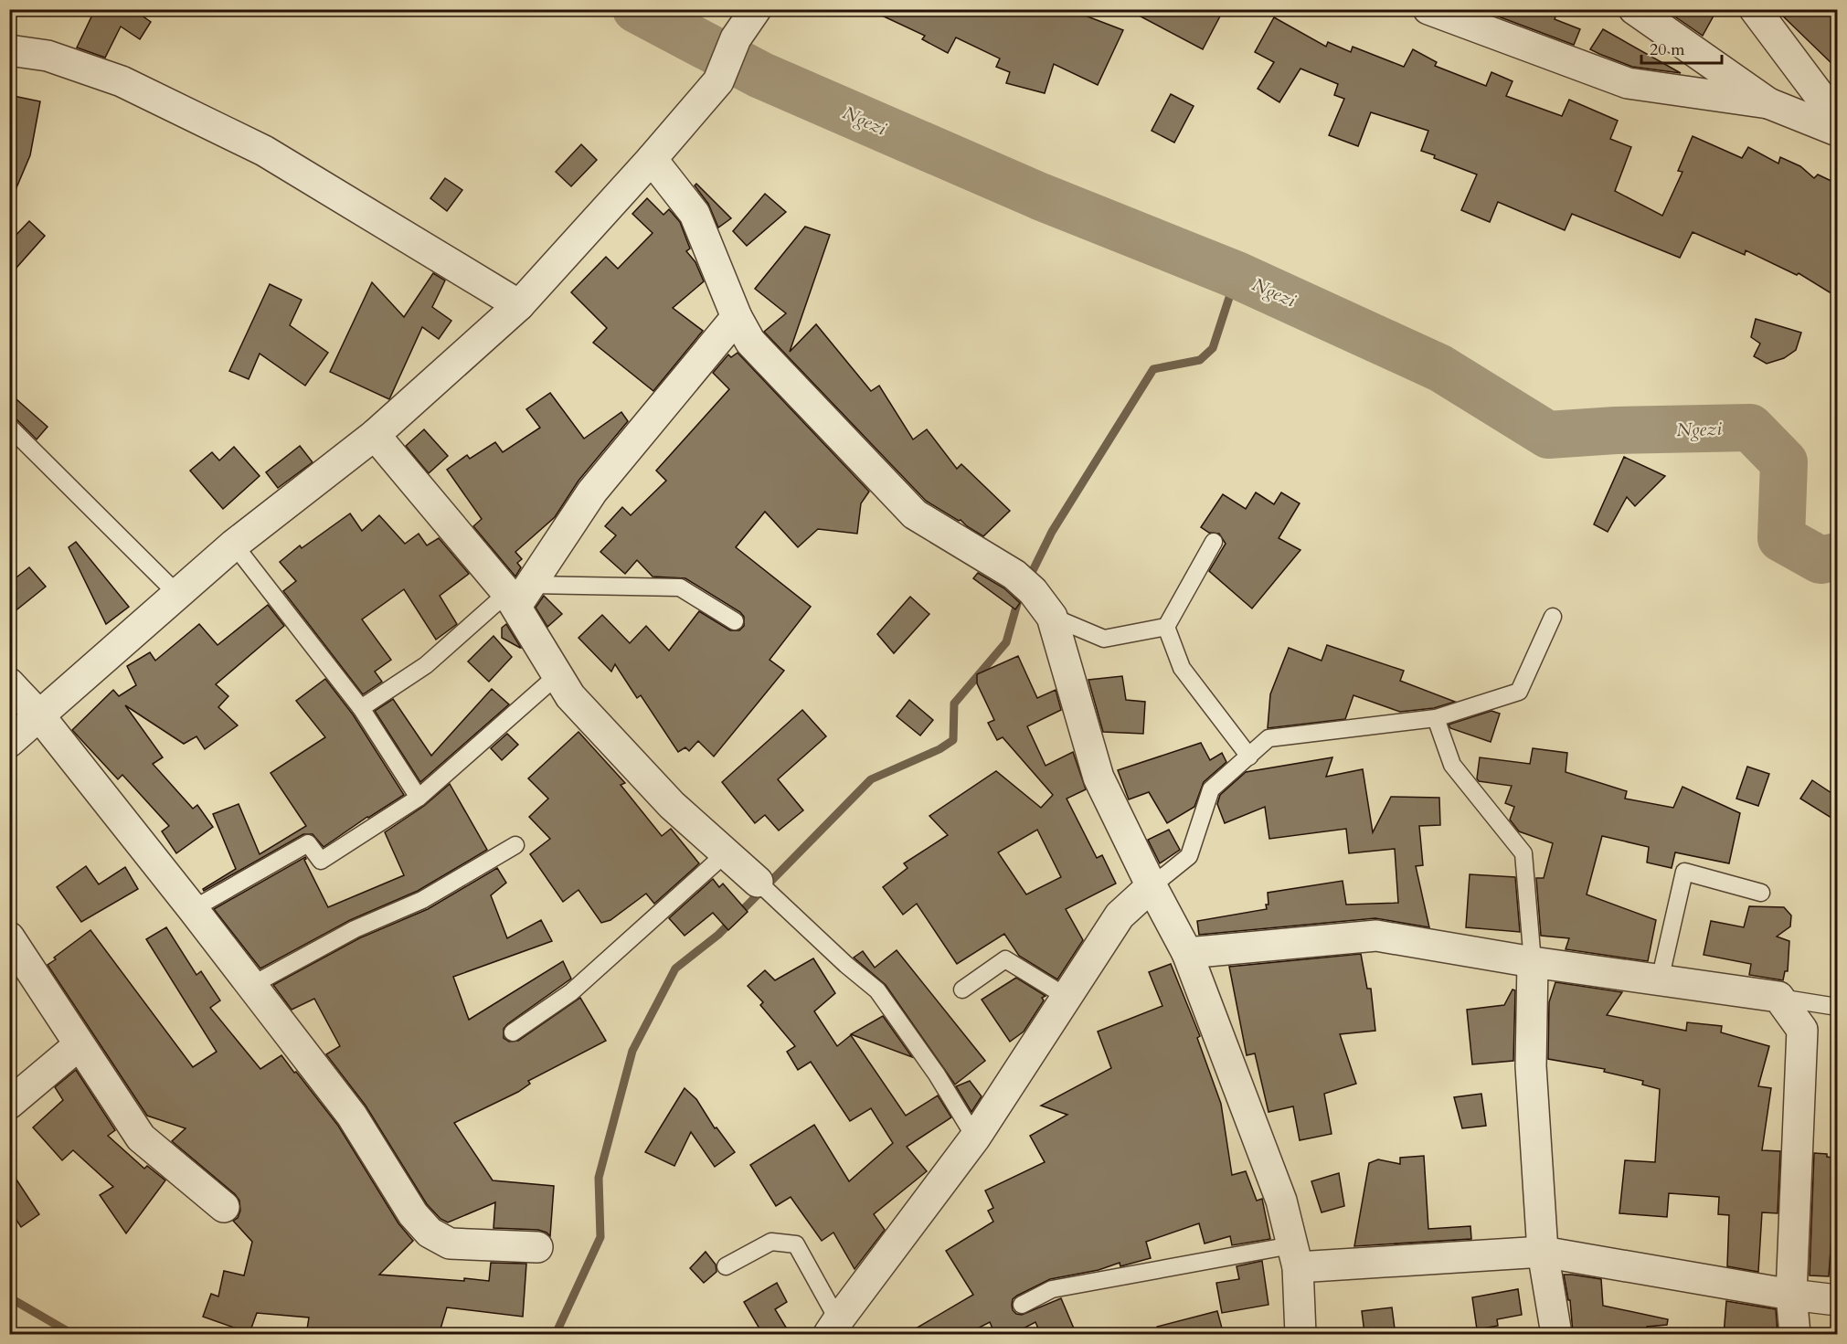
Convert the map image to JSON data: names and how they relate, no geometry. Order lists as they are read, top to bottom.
{
  "water": ["Ngezi"],
  "scale_bar": "20 m"
}
